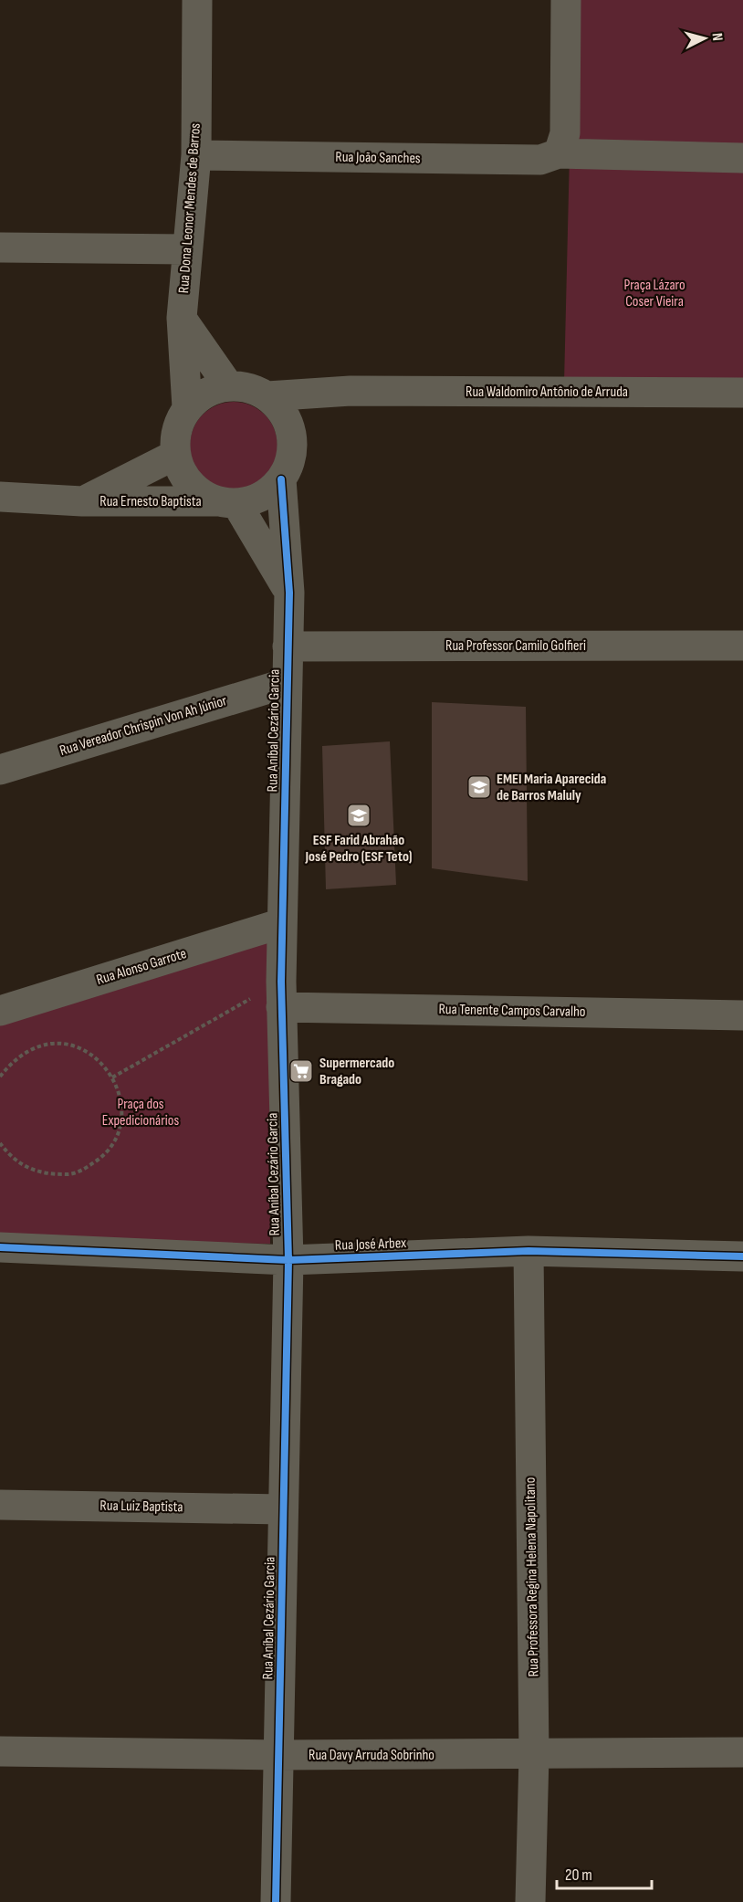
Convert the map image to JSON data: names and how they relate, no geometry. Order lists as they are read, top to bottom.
{
  "streets": {
    "street": [
      "Rua João Sanches",
      "Rua Dona Leonor Mendes de Barros",
      "Rua Waldomiro Antônio de Arruda",
      "Rua Ernesto Baptista",
      "Rua Professor Camilo Golfieri",
      "Rua Vereador Chrispin Von Ah Júnior",
      "Rua Aníbal Cezário Garcia",
      "Rua Alonso Garrote",
      "Rua Tenente Campos Carvalho",
      "Rua José Arbex",
      "Rua Luiz Baptista",
      "Rua Professora Regina Helena Napolitano",
      "Rua Davy Arruda Sobrinho"
    ]
  },
  "crossings": [
    ["Rua João Sanches", "Rua Dona Leonor Mendes de Barros"],
    ["Rua Dona Leonor Mendes de Barros", "Rua Waldomiro Antônio de Arruda"],
    ["Rua Dona Leonor Mendes de Barros", "Rua Ernesto Baptista"],
    ["Rua Dona Leonor Mendes de Barros", "Rua Aníbal Cezário Garcia"],
    ["Rua Waldomiro Antônio de Arruda", "Rua Ernesto Baptista"],
    ["Rua Waldomiro Antônio de Arruda", "Rua Aníbal Cezário Garcia"],
    ["Rua Ernesto Baptista", "Rua Aníbal Cezário Garcia"],
    ["Rua Professor Camilo Golfieri", "Rua Aníbal Cezário Garcia"],
    ["Rua Vereador Chrispin Von Ah Júnior", "Rua Aníbal Cezário Garcia"],
    ["Rua Aníbal Cezário Garcia", "Rua Alonso Garrote"],
    ["Rua Aníbal Cezário Garcia", "Rua Tenente Campos Carvalho"],
    ["Rua Aníbal Cezário Garcia", "Rua José Arbex"],
    ["Rua Aníbal Cezário Garcia", "Rua Luiz Baptista"],
    ["Rua Aníbal Cezário Garcia", "Rua Davy Arruda Sobrinho"],
    ["Rua José Arbex", "Rua Professora Regina Helena Napolitano"],
    ["Rua Professora Regina Helena Napolitano", "Rua Davy Arruda Sobrinho"]
  ],
  "parks": ["Praça Lázaro Coser Vieira", "Praça dos Expedicionários"],
  "places": {
    "school or university": ["EMEI Maria Aparecida de Barros Maluly", "ESF Farid Abrahão José Pedro (ESF Teto)"],
    "supermarket": ["Supermercado Bragado"]
  },
  "scale_bar": "20 m",
  "north": "right"
}
